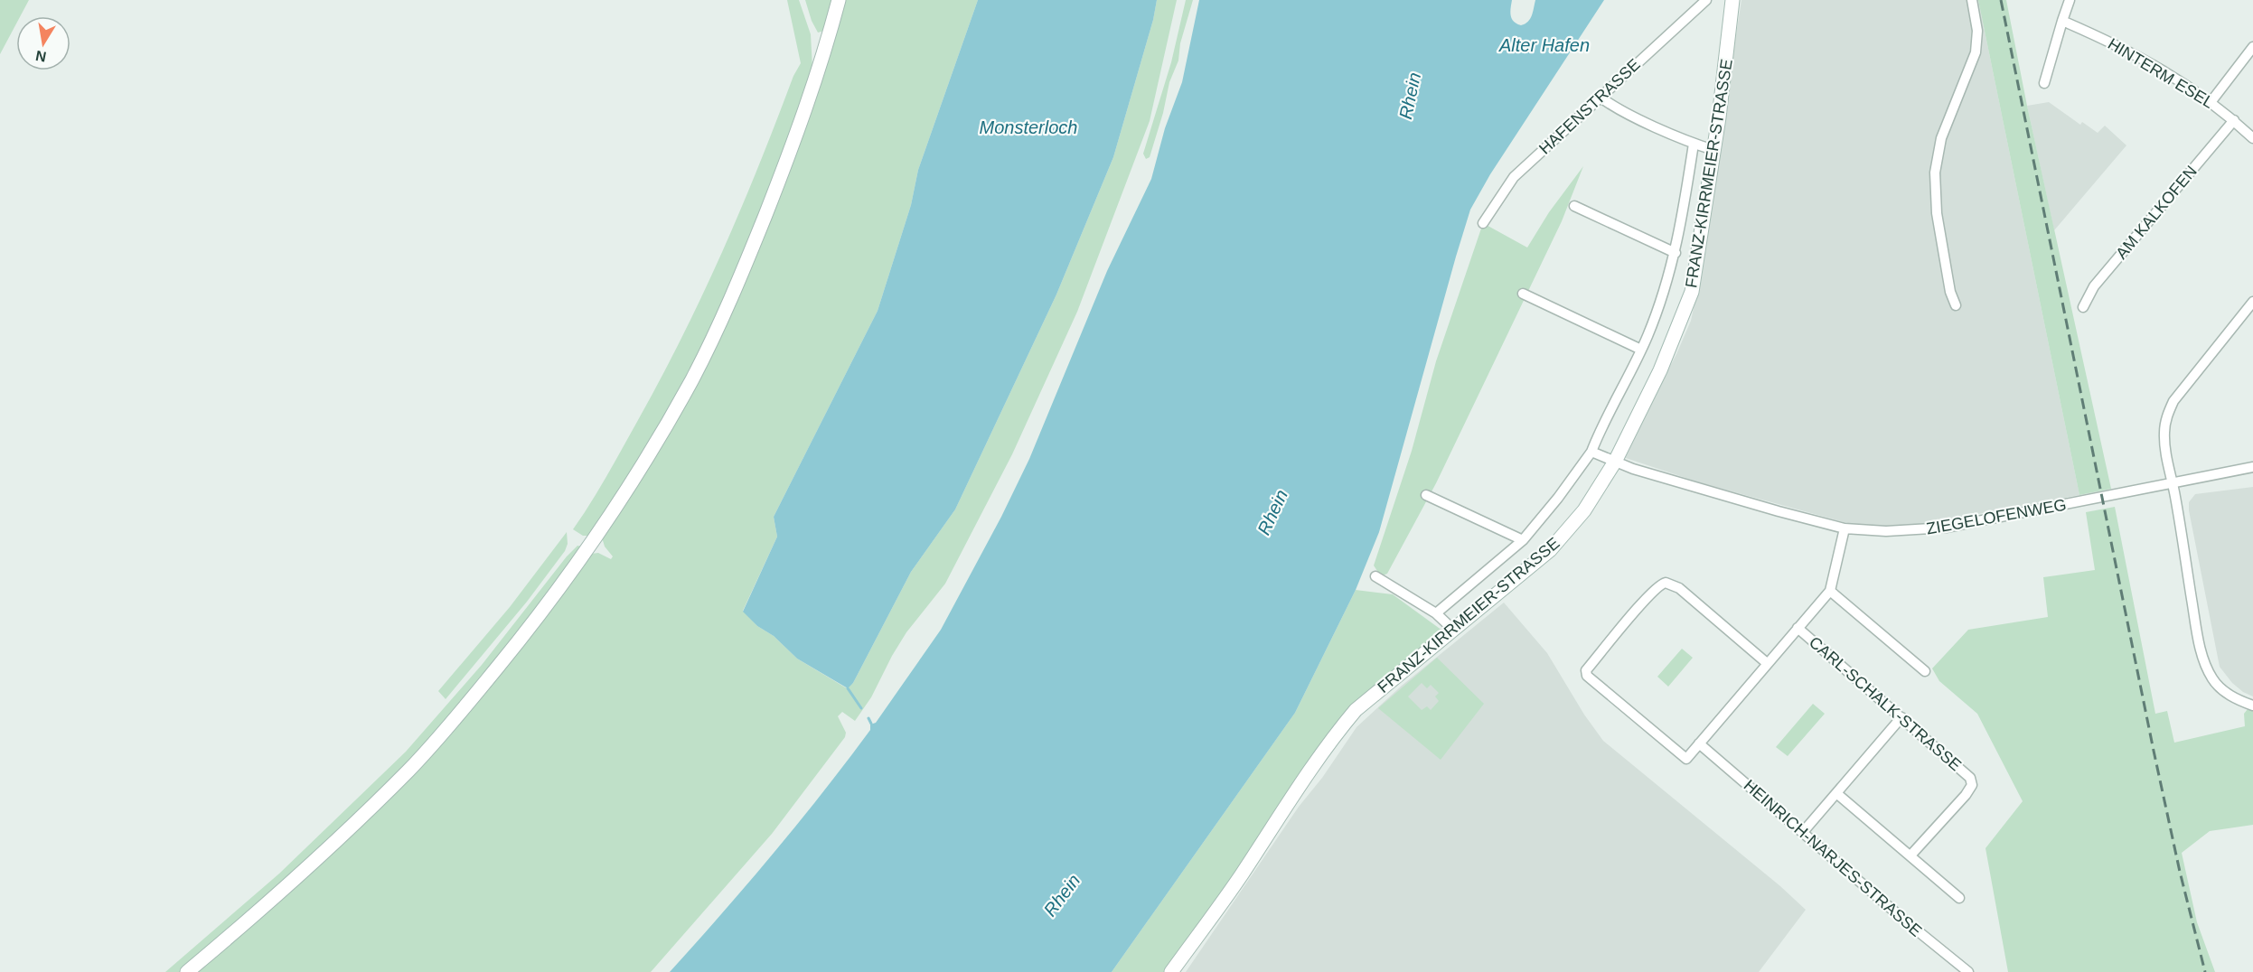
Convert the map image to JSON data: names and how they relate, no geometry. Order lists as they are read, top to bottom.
{
  "streets": {
    "street": [
      "HINTERM ESEL",
      "HAFENSTRASSE",
      "FRANZ-KIRRMEIER-STRASSE",
      "AM KALKOFEN",
      "ZIEGELOFENWEG",
      "CARL-SCHALK-STRASSE",
      "HEINRICH-NARJES-STRASSE"
    ]
  },
  "crossings": [
    ["HINTERM ESEL", "AM KALKOFEN"],
    ["FRANZ-KIRRMEIER-STRASSE", "ZIEGELOFENWEG"]
  ],
  "water": ["Alter Hafen", "Rhein", "Monsterloch"],
  "north": "bottom"
}
